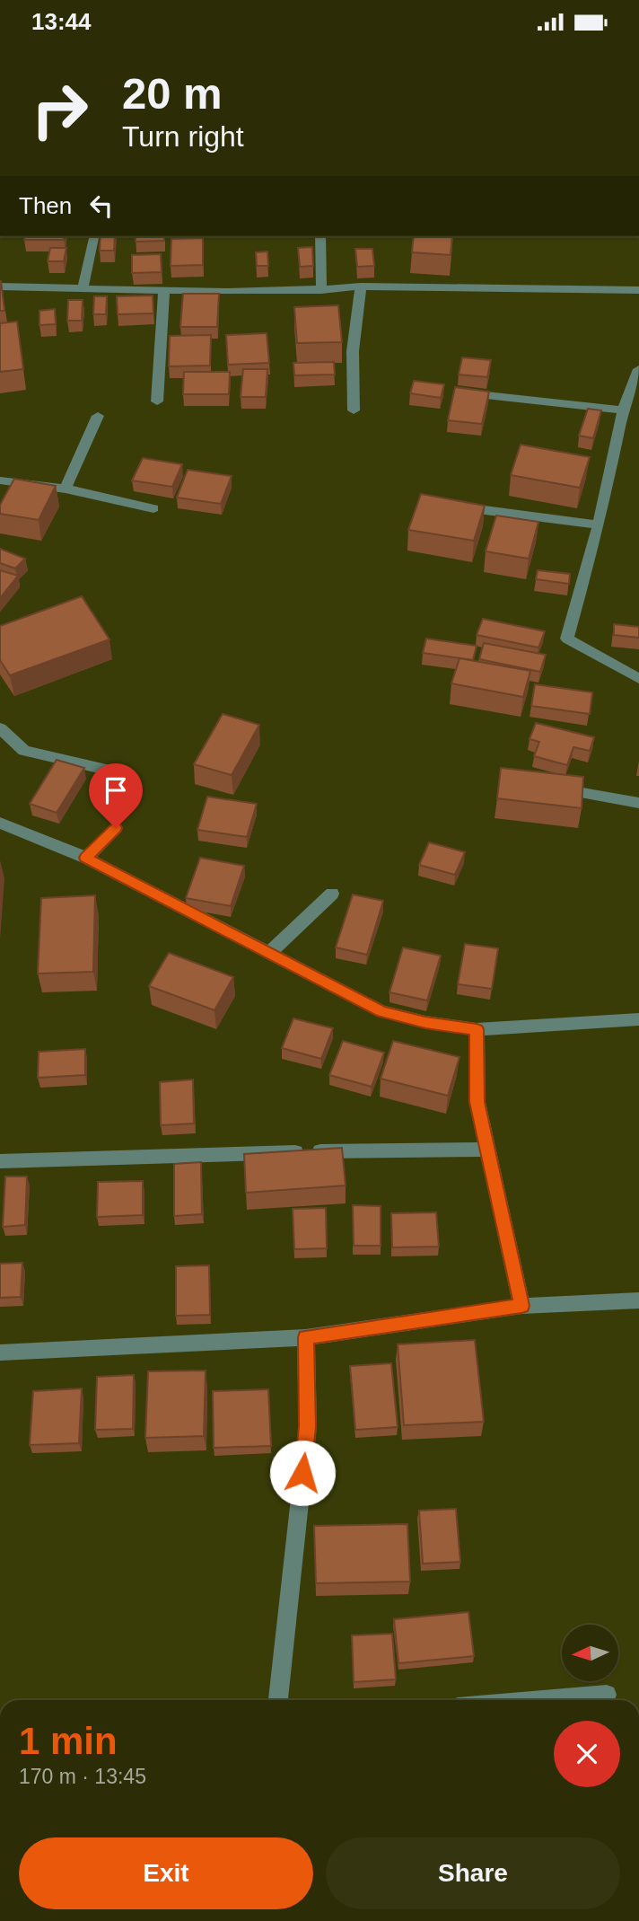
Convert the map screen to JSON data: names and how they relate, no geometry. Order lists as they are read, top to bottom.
{
  "north": "left",
  "page": {
    "status": "13:44",
    "turn": ["20 m", "Turn right"],
    "then": "Then",
    "heading": ["1 min", "170 m · 13:45"],
    "buttons": ["Exit", "Share"]
  }
}
